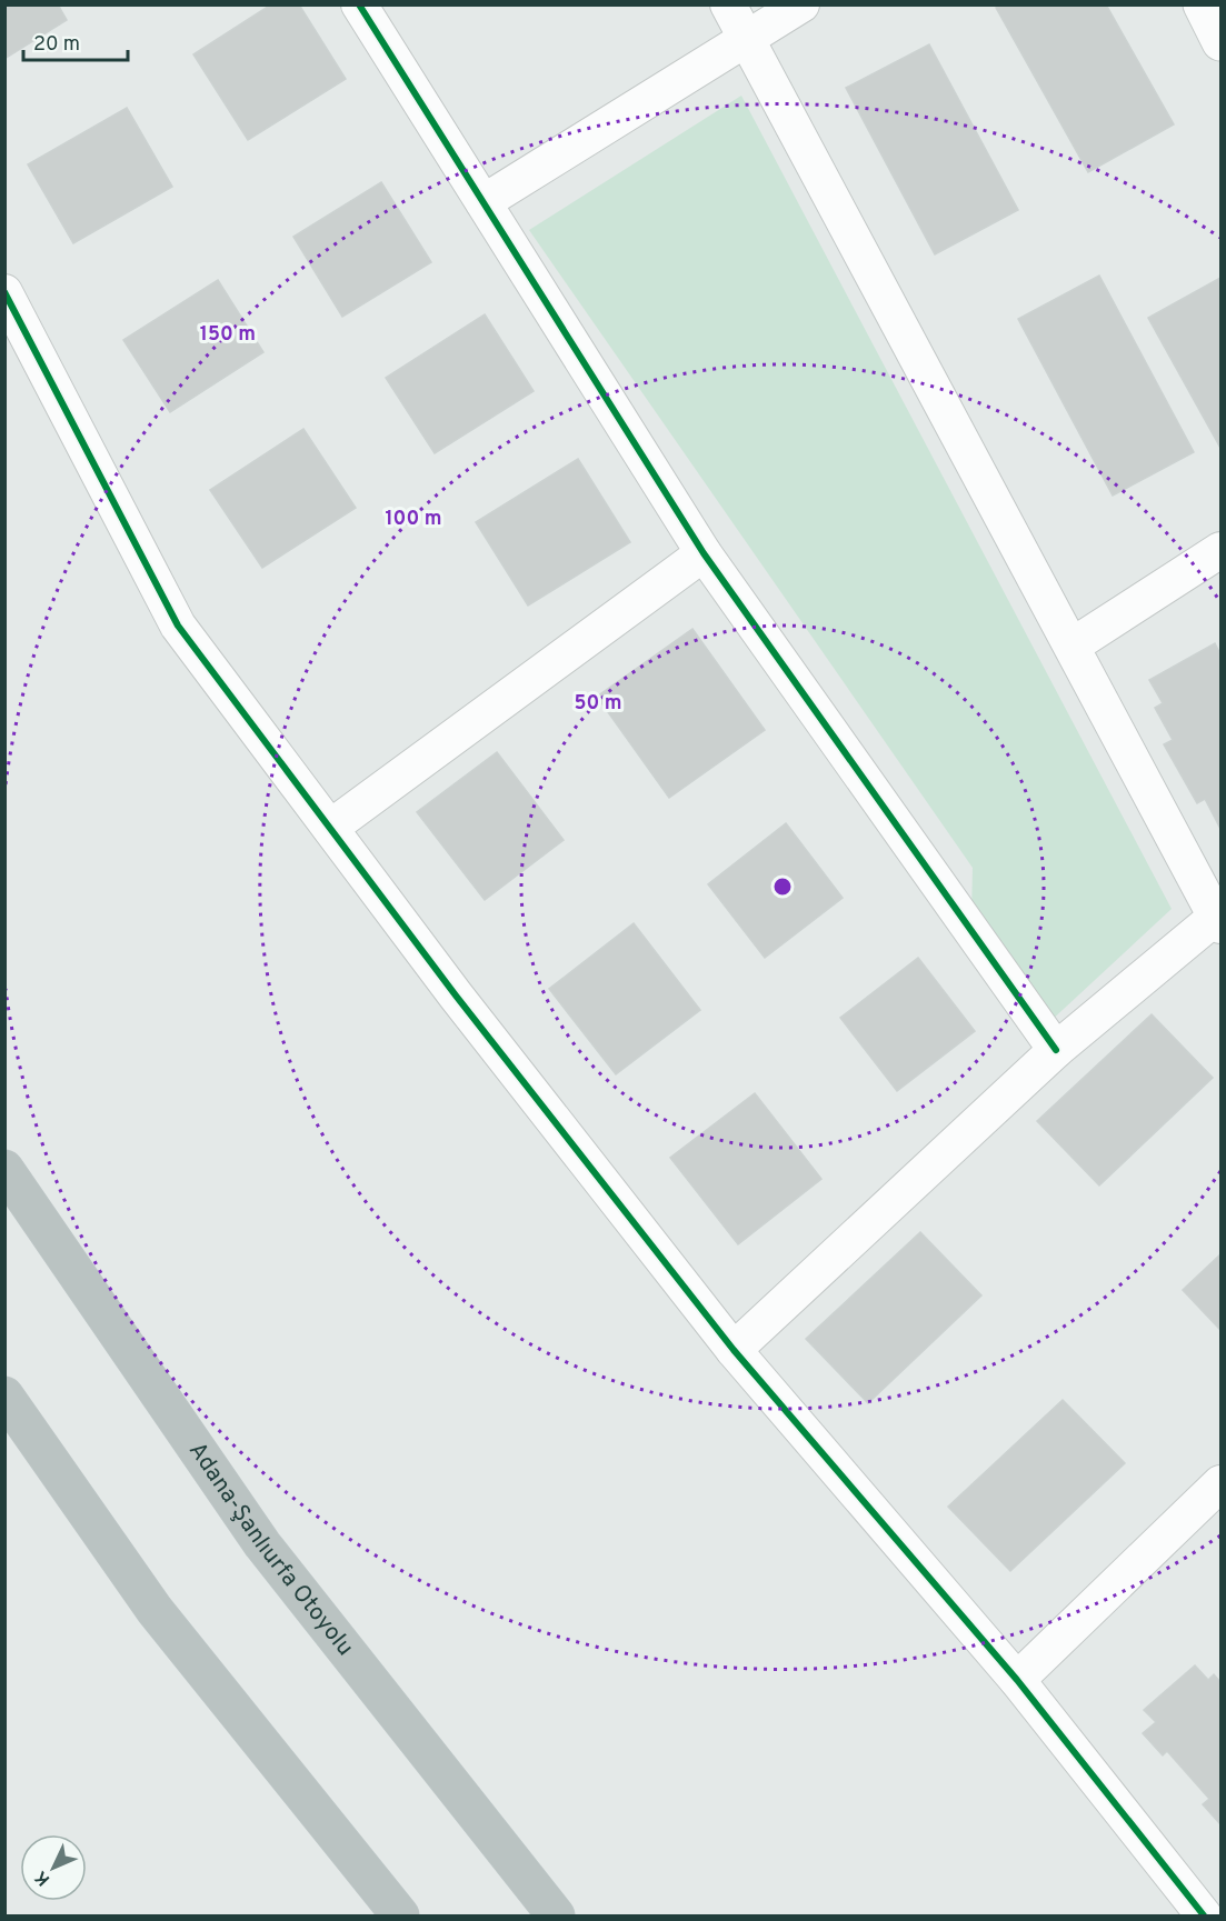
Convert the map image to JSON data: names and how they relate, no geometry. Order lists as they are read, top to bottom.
{
  "streets": {
    "highway": ["Adana-Şanlıurfa Otoyolu"]
  },
  "scale_bar": "20 m",
  "north": "bottom left",
  "rings": ["150 m", "100 m", "50 m"]
}
